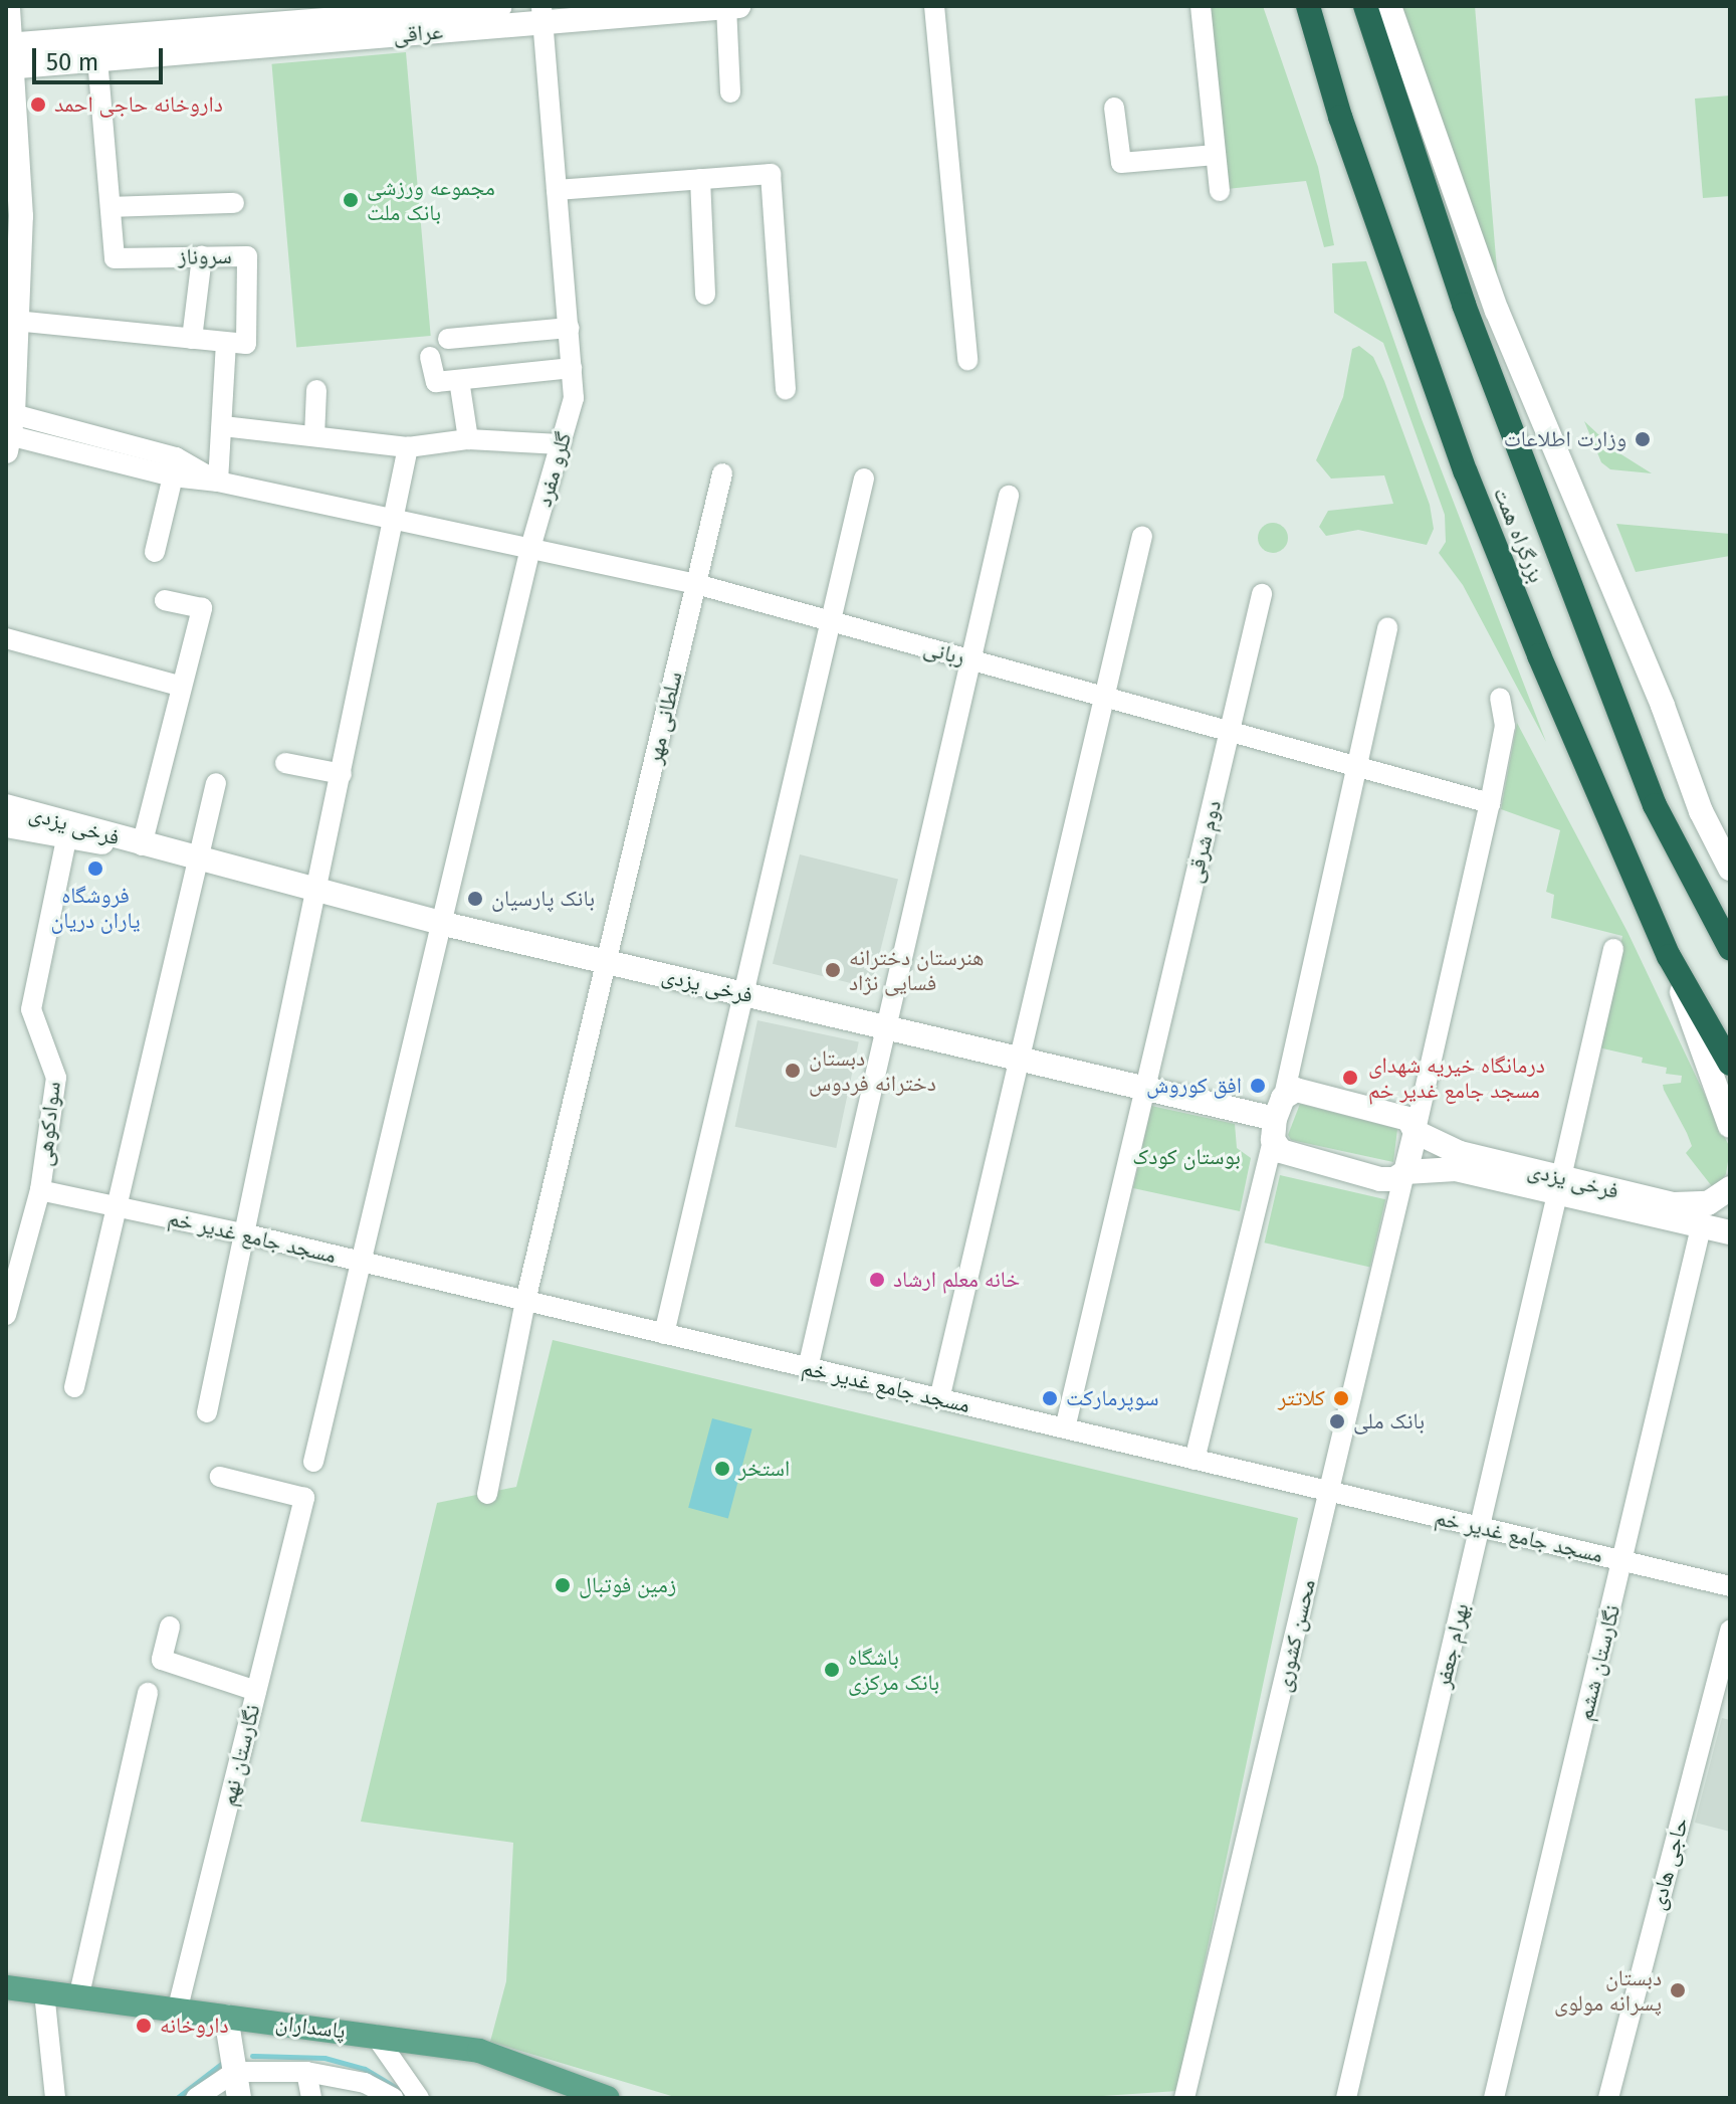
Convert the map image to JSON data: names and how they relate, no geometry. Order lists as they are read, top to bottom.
{
  "streets": {
    "highway": ["بزرگراه همت"],
    "main road": ["عراقی", "فرخی یزدی", "پاسداران"],
    "street": [
      "سروناز",
      "گلرو مفرد",
      "ربانی",
      "سلطانی مهر",
      "دوم شرقی",
      "سوادکوهی",
      "مسجد جامع غدیر خم",
      "محسن کشوری",
      "بهرام جعفر",
      "نگارستان ششم",
      "نگارستان نهم",
      "حاجی هادی"
    ]
  },
  "crossings": [
    ["عراقی", "سروناز"],
    ["عراقی", "گلرو مفرد"],
    ["گلرو مفرد", "ربانی"],
    ["گلرو مفرد", "فرخی یزدی"],
    ["گلرو مفرد", "مسجد جامع غدیر خم"],
    ["ربانی", "سلطانی مهر"],
    ["ربانی", "دوم شرقی"],
    ["سلطانی مهر", "فرخی یزدی"],
    ["سلطانی مهر", "مسجد جامع غدیر خم"],
    ["فرخی یزدی", "دوم شرقی"],
    ["فرخی یزدی", "سوادکوهی"],
    ["فرخی یزدی", "محسن کشوری"],
    ["فرخی یزدی", "بهرام جعفر"],
    ["فرخی یزدی", "نگارستان ششم"],
    ["دوم شرقی", "مسجد جامع غدیر خم"],
    ["سوادکوهی", "مسجد جامع غدیر خم"],
    ["مسجد جامع غدیر خم", "محسن کشوری"],
    ["مسجد جامع غدیر خم", "بهرام جعفر"],
    ["مسجد جامع غدیر خم", "نگارستان ششم"],
    ["نگارستان نهم", "پاسداران"]
  ],
  "parks": ["بوستان کودک"],
  "places": [
    "داروخانه حاجی احمد",
    "مجموعه ورزشی بانک ملت",
    "وزارت اطلاعات",
    "فروشگاه یاران دریان",
    "بانک پارسیان",
    "هنرستان دخترانه فسایی نژاد",
    "دبستان دخترانه فردوس",
    "درمانگاه خیریه شهدای مسجد جامع غدیر خم",
    "افق کوروش",
    "خانه معلم ارشاد",
    "سوپرمارکت",
    "کلاتتر",
    "بانک ملی",
    "استخر",
    "زمین فوتبال",
    "باشگاه بانک مرکزی",
    "دبستان پسرانه مولوی",
    "داروخانه"
  ],
  "scale_bar": "50 m"
}
